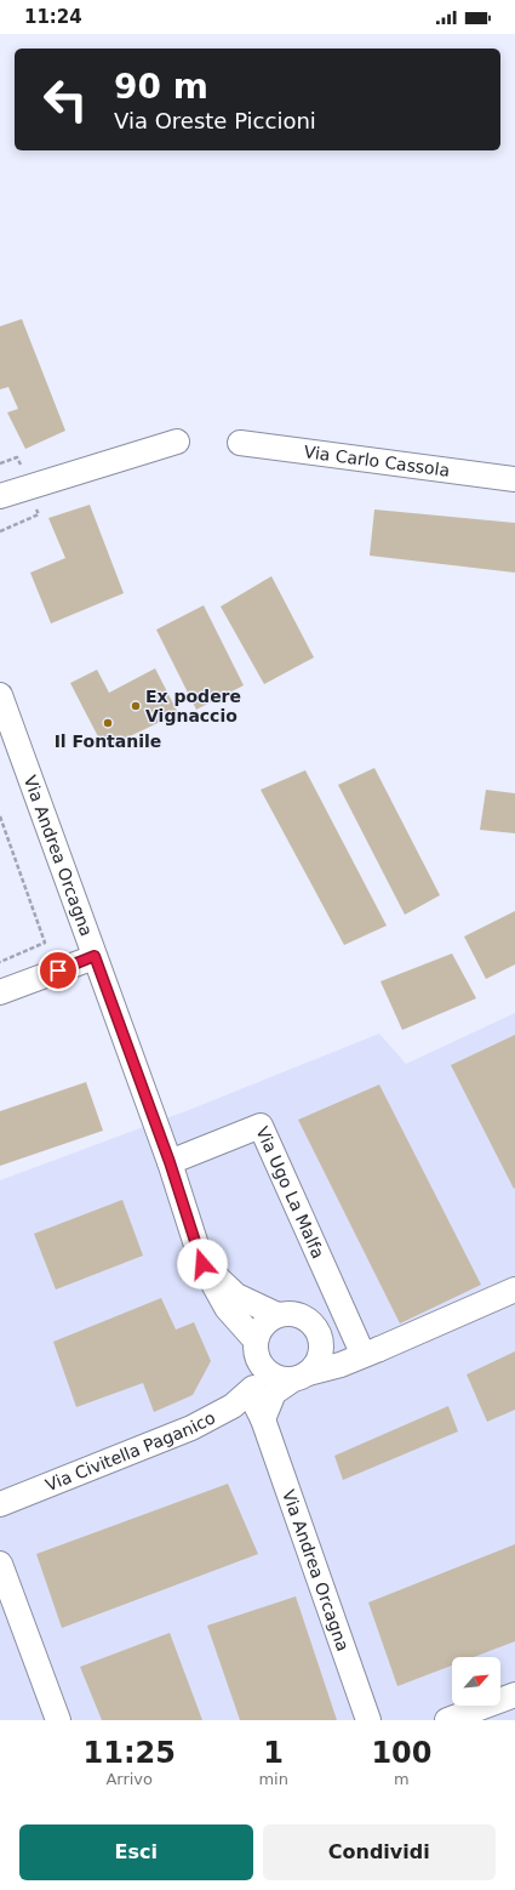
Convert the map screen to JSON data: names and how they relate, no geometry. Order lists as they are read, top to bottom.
{
  "streets": {
    "street": [
      "Via Carlo Cassola",
      "Via Andrea Orcagna",
      "Via Ugo La Malfa",
      "Via Civitella Paganico"
    ]
  },
  "crossings": [
    ["Via Andrea Orcagna", "Via Ugo La Malfa"],
    ["Via Andrea Orcagna", "Via Civitella Paganico"]
  ],
  "places": ["Ex podere Vignaccio", "Il Fontanile"],
  "north": "top right",
  "page": {
    "status": "11:24",
    "turn": ["90 m", "Via Oreste Piccioni"],
    "eta": [
      "11:25",
      "Arrivo",
      "1",
      "min",
      "100",
      "m"
    ],
    "buttons": ["Esci", "Condividi"]
  }
}
